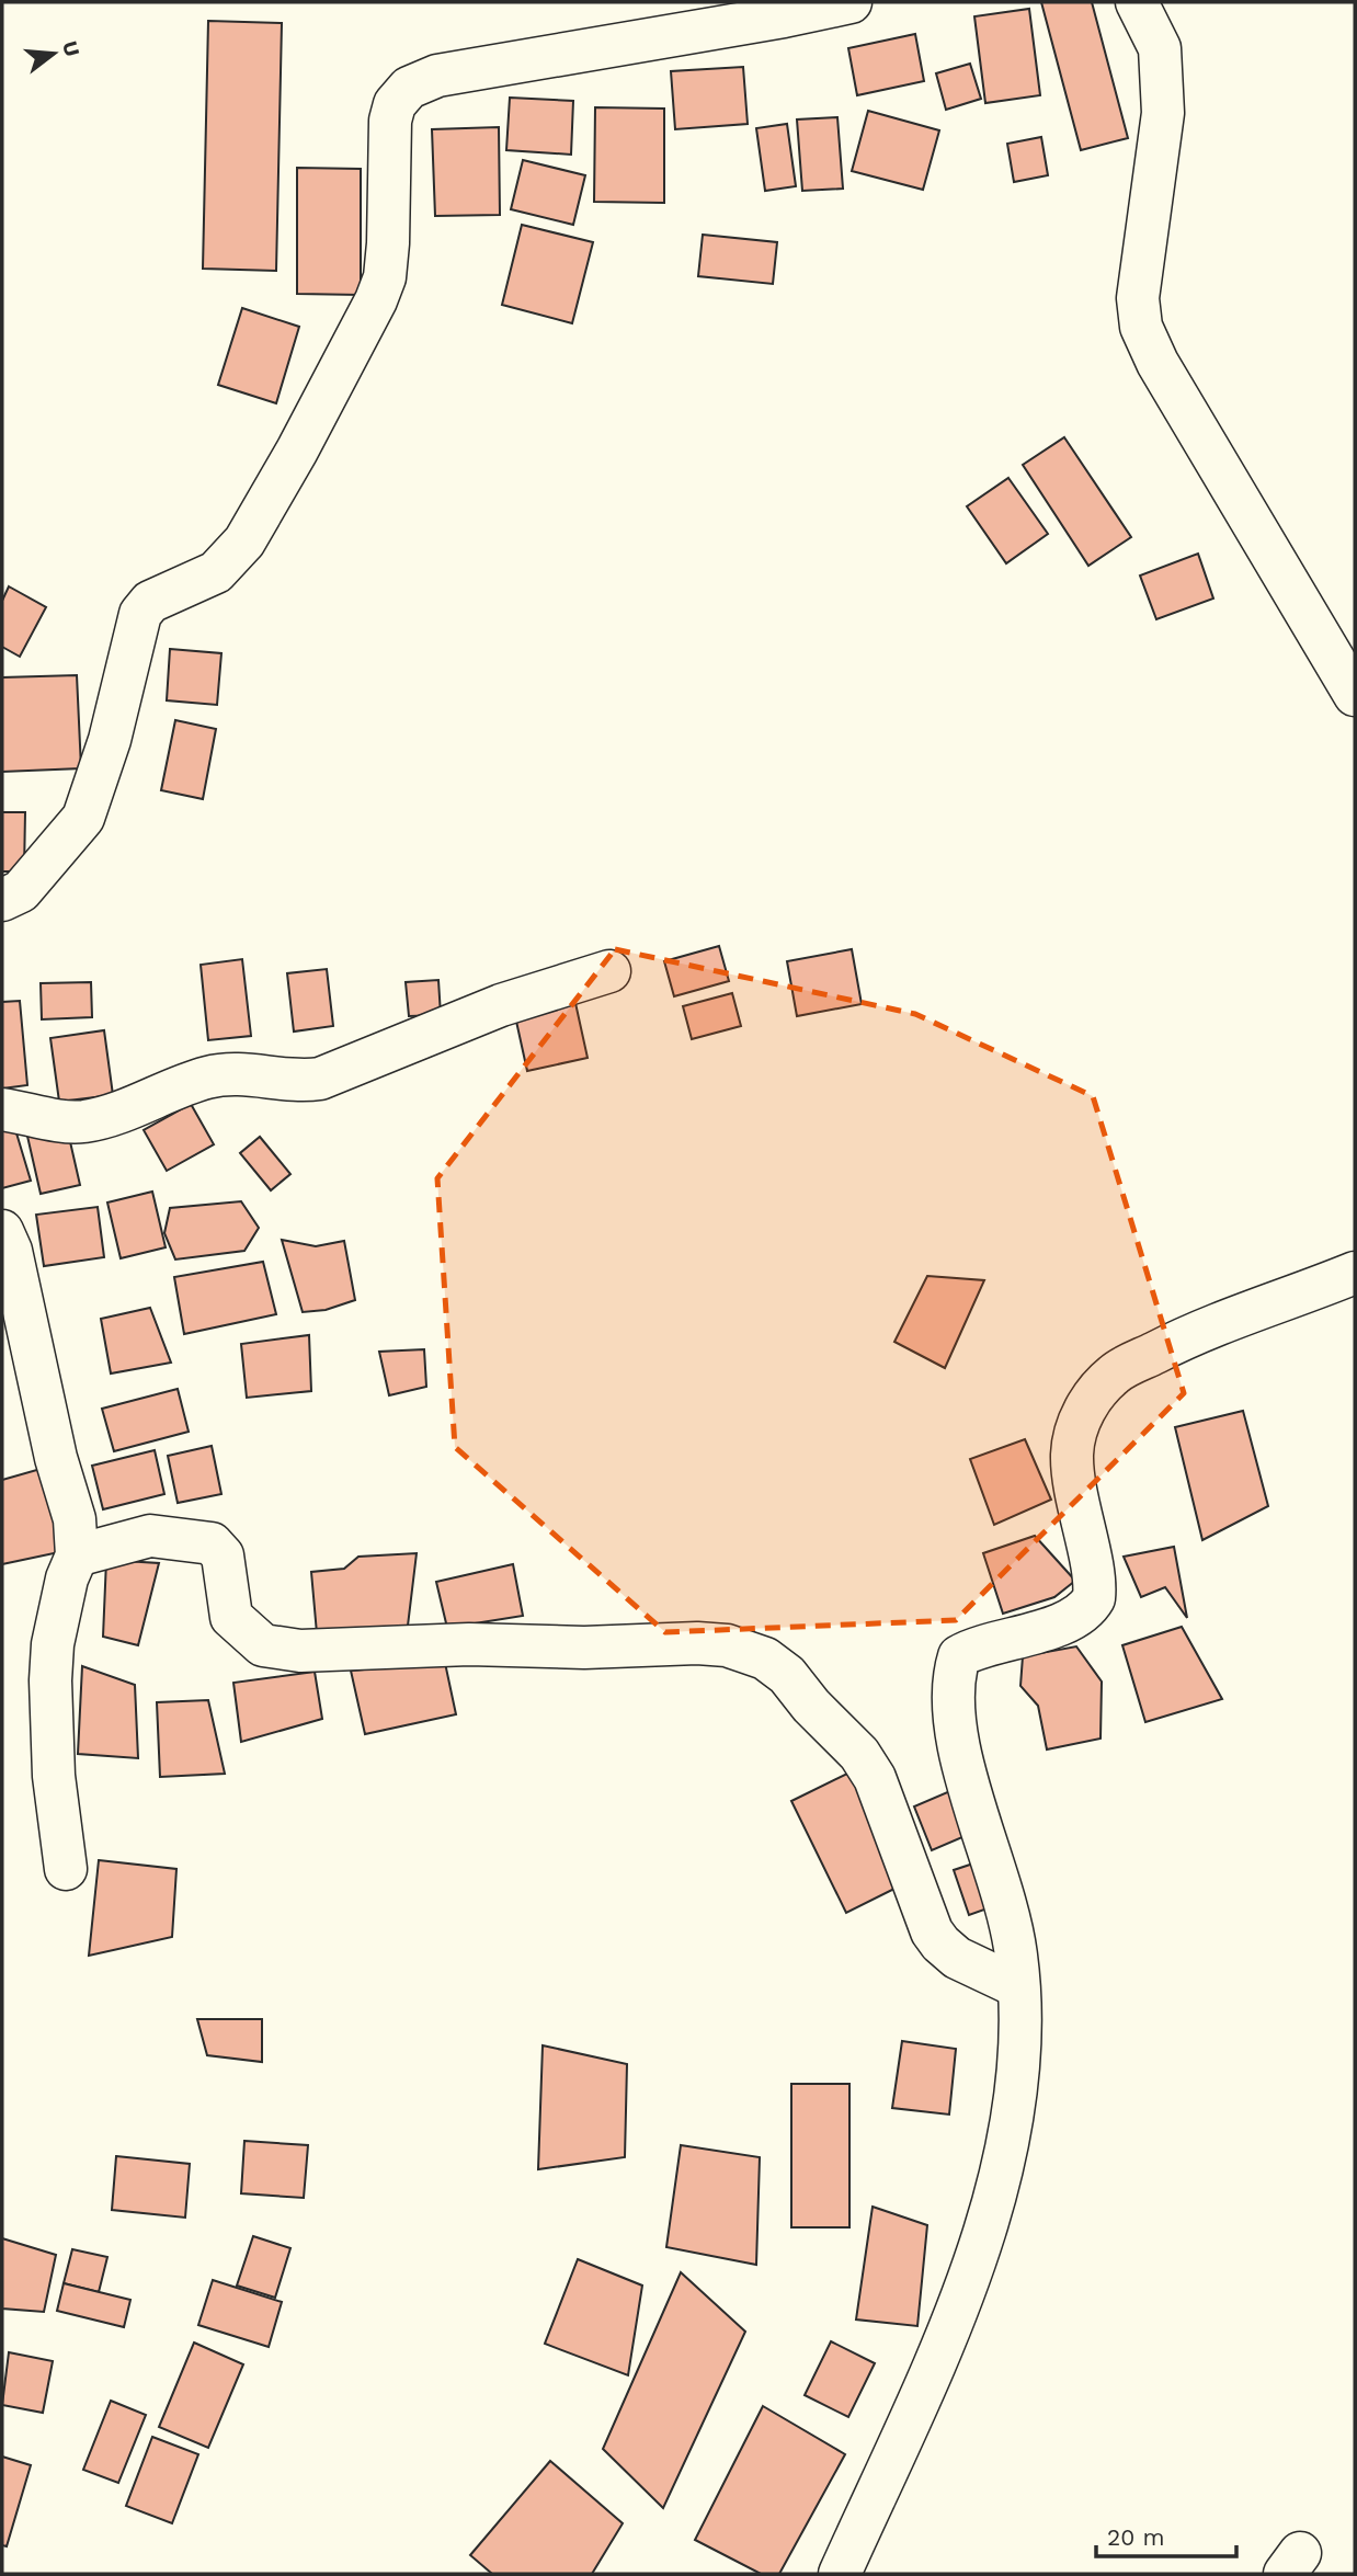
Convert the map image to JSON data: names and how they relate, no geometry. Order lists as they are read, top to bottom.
{
  "scale_bar": "20 m",
  "north": "right"
}
